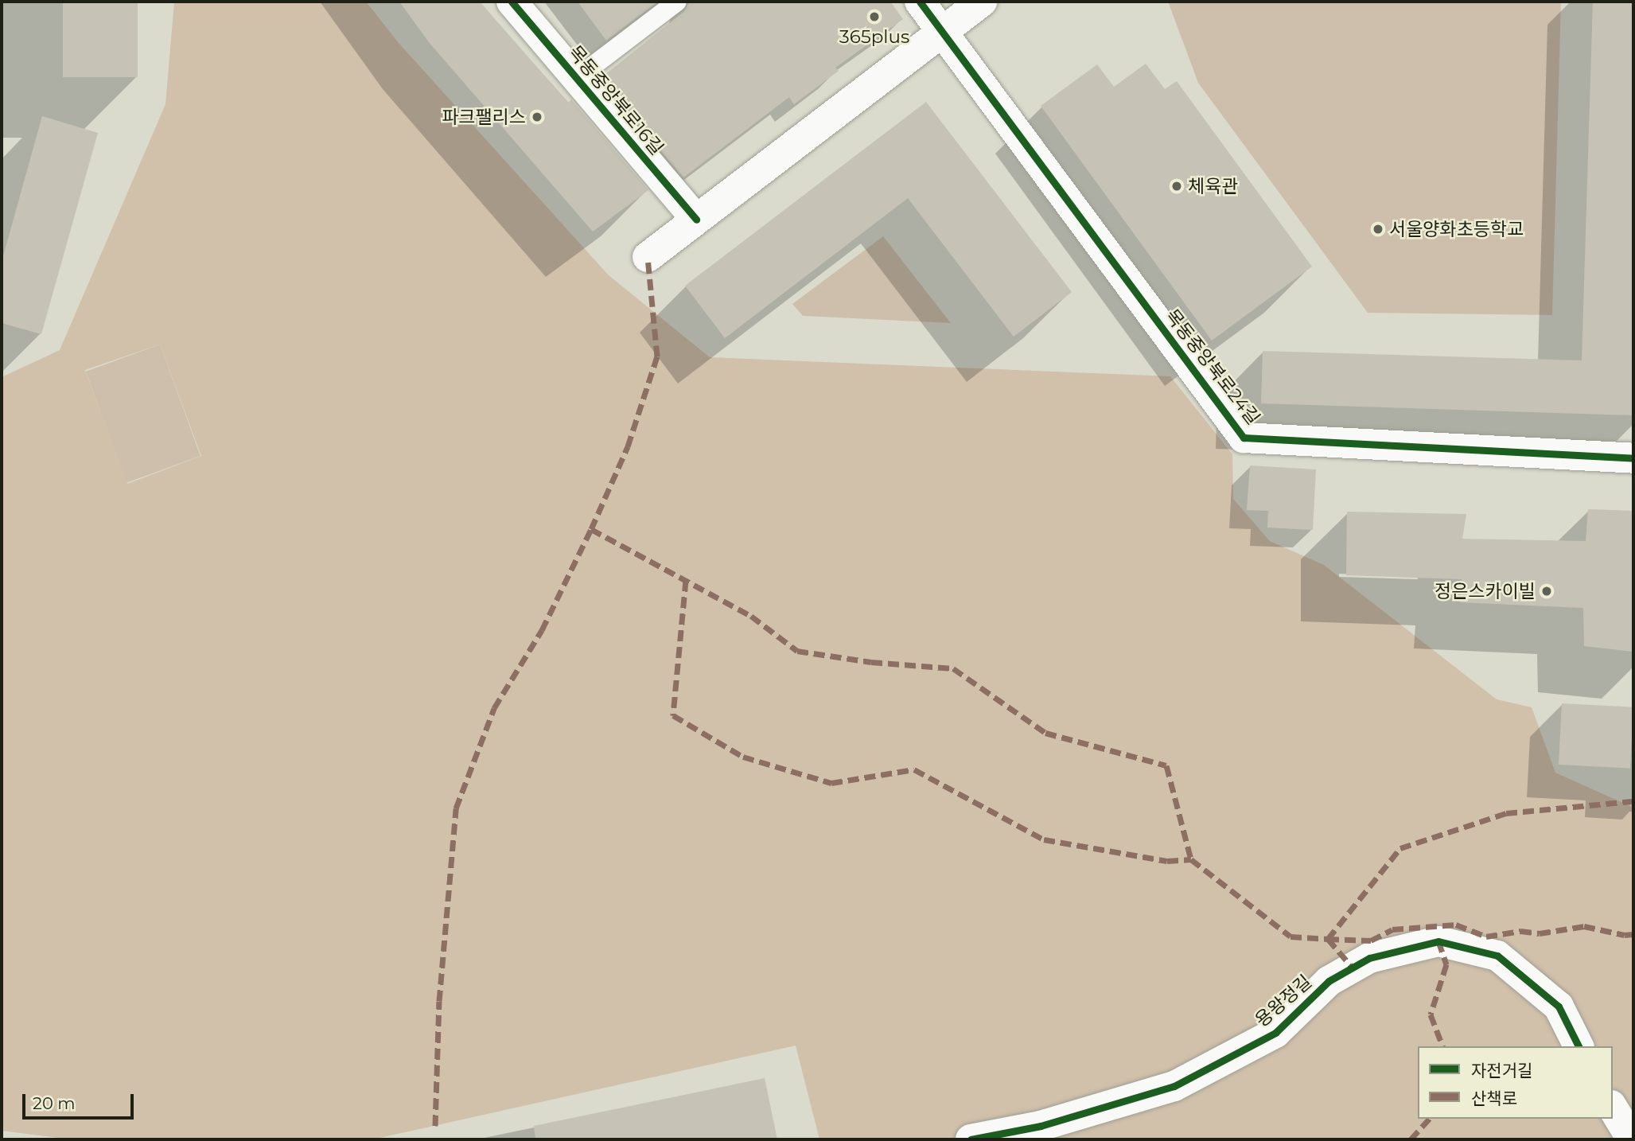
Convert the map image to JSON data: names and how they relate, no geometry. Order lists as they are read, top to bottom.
{
  "streets": {
    "street": ["목동중앙북로16길", "목동중앙북로24길", "용왕정길"]
  },
  "places": [
    "365plus",
    "파크팰리스",
    "체육관",
    "서울양화초등학교",
    "정은스카이빌"
  ],
  "legend": ["자전거길", "산책로"],
  "scale_bar": "20 m"
}
